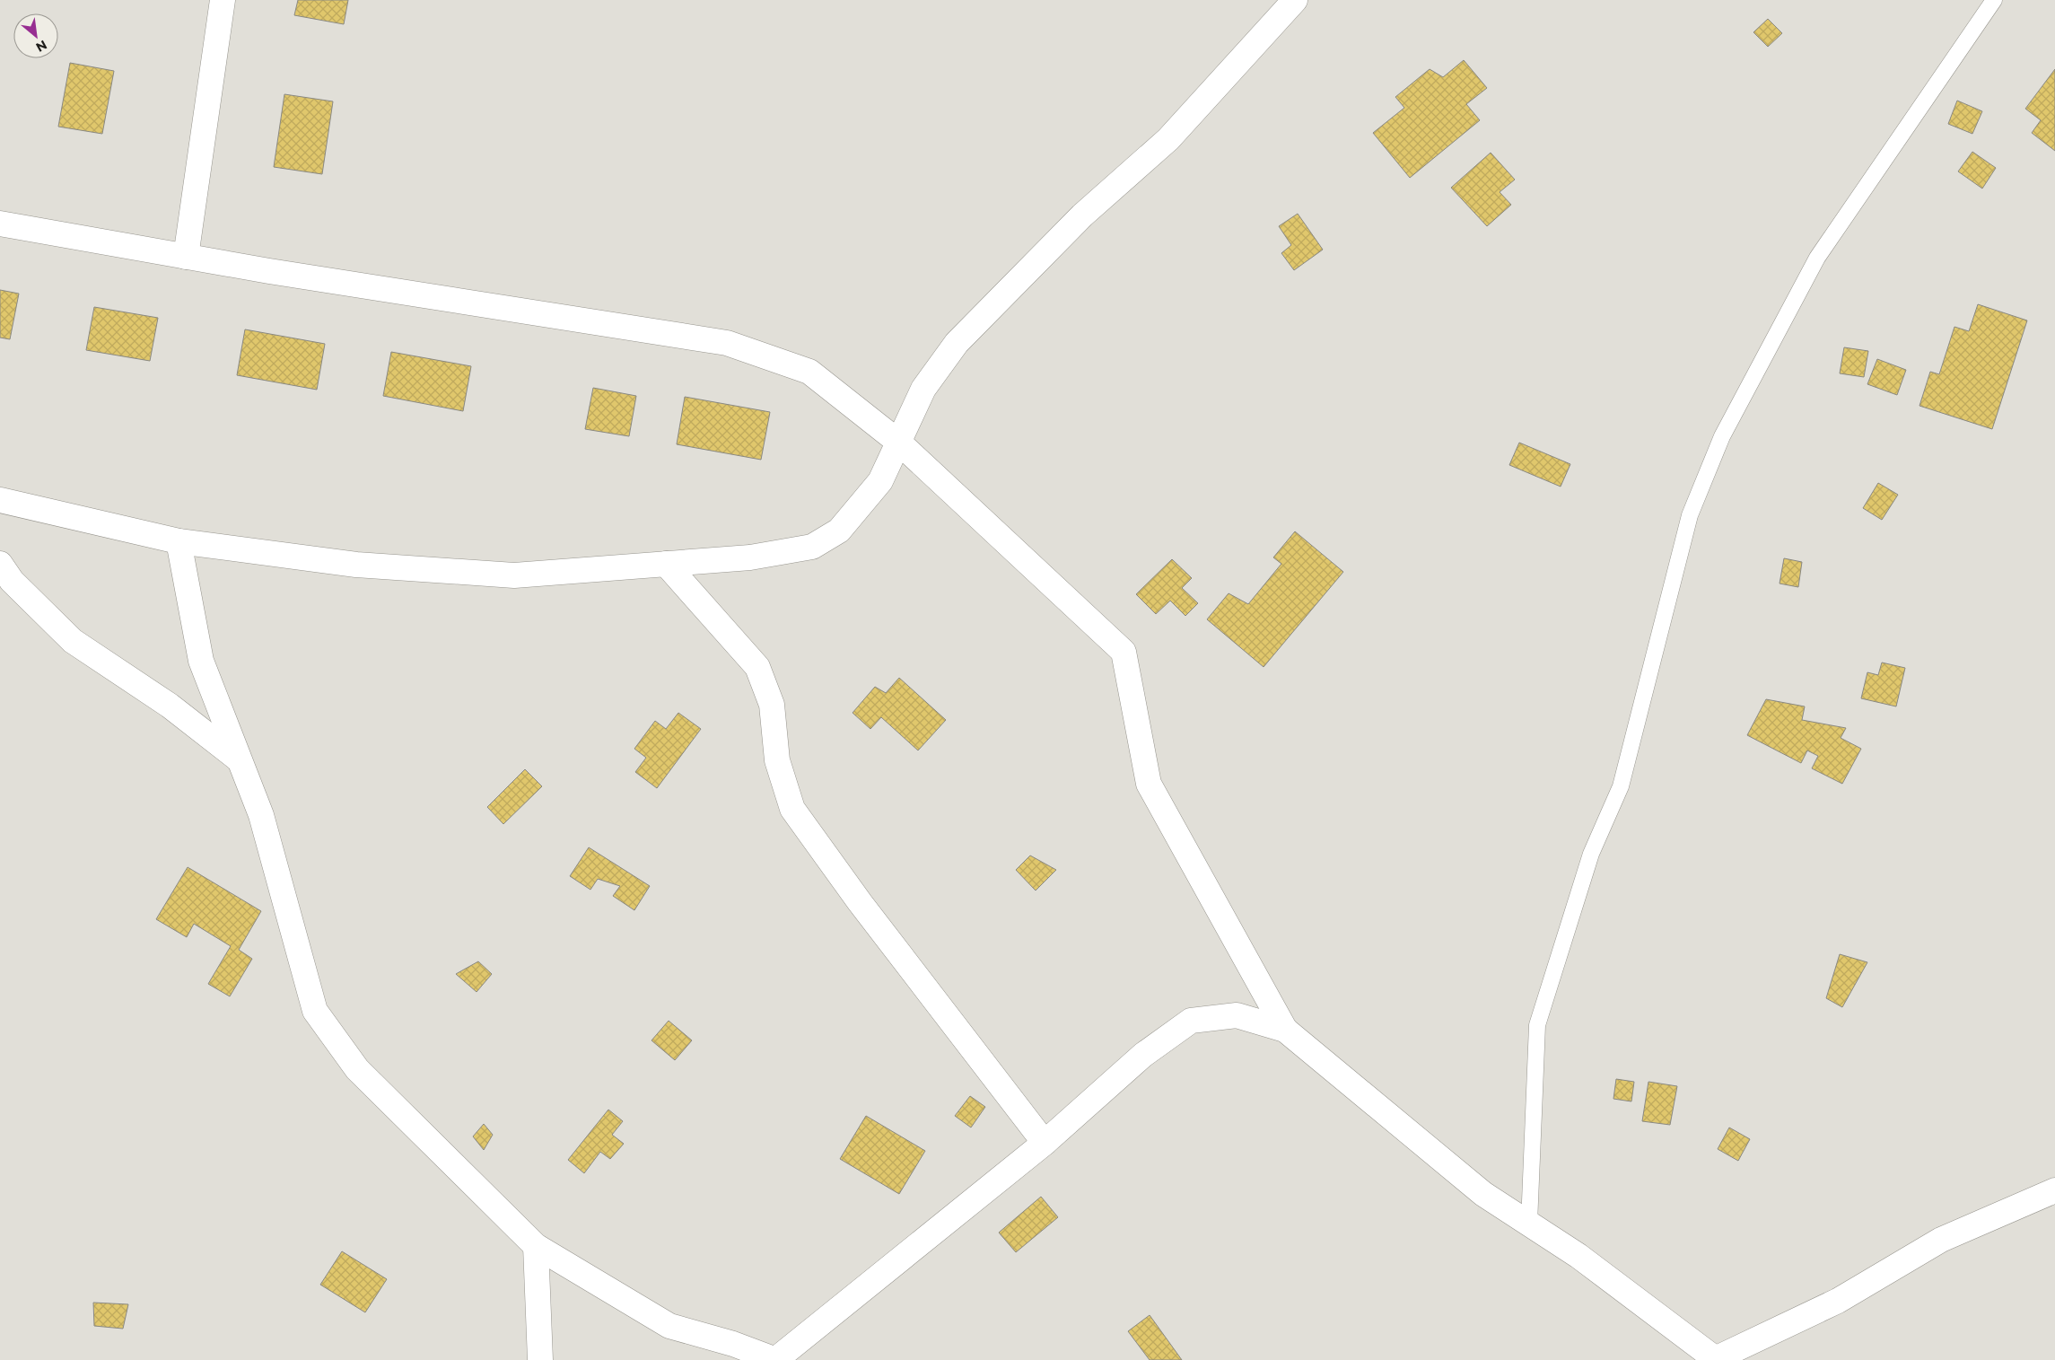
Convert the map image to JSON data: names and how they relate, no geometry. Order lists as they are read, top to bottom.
{
  "north": "bottom right"
}
